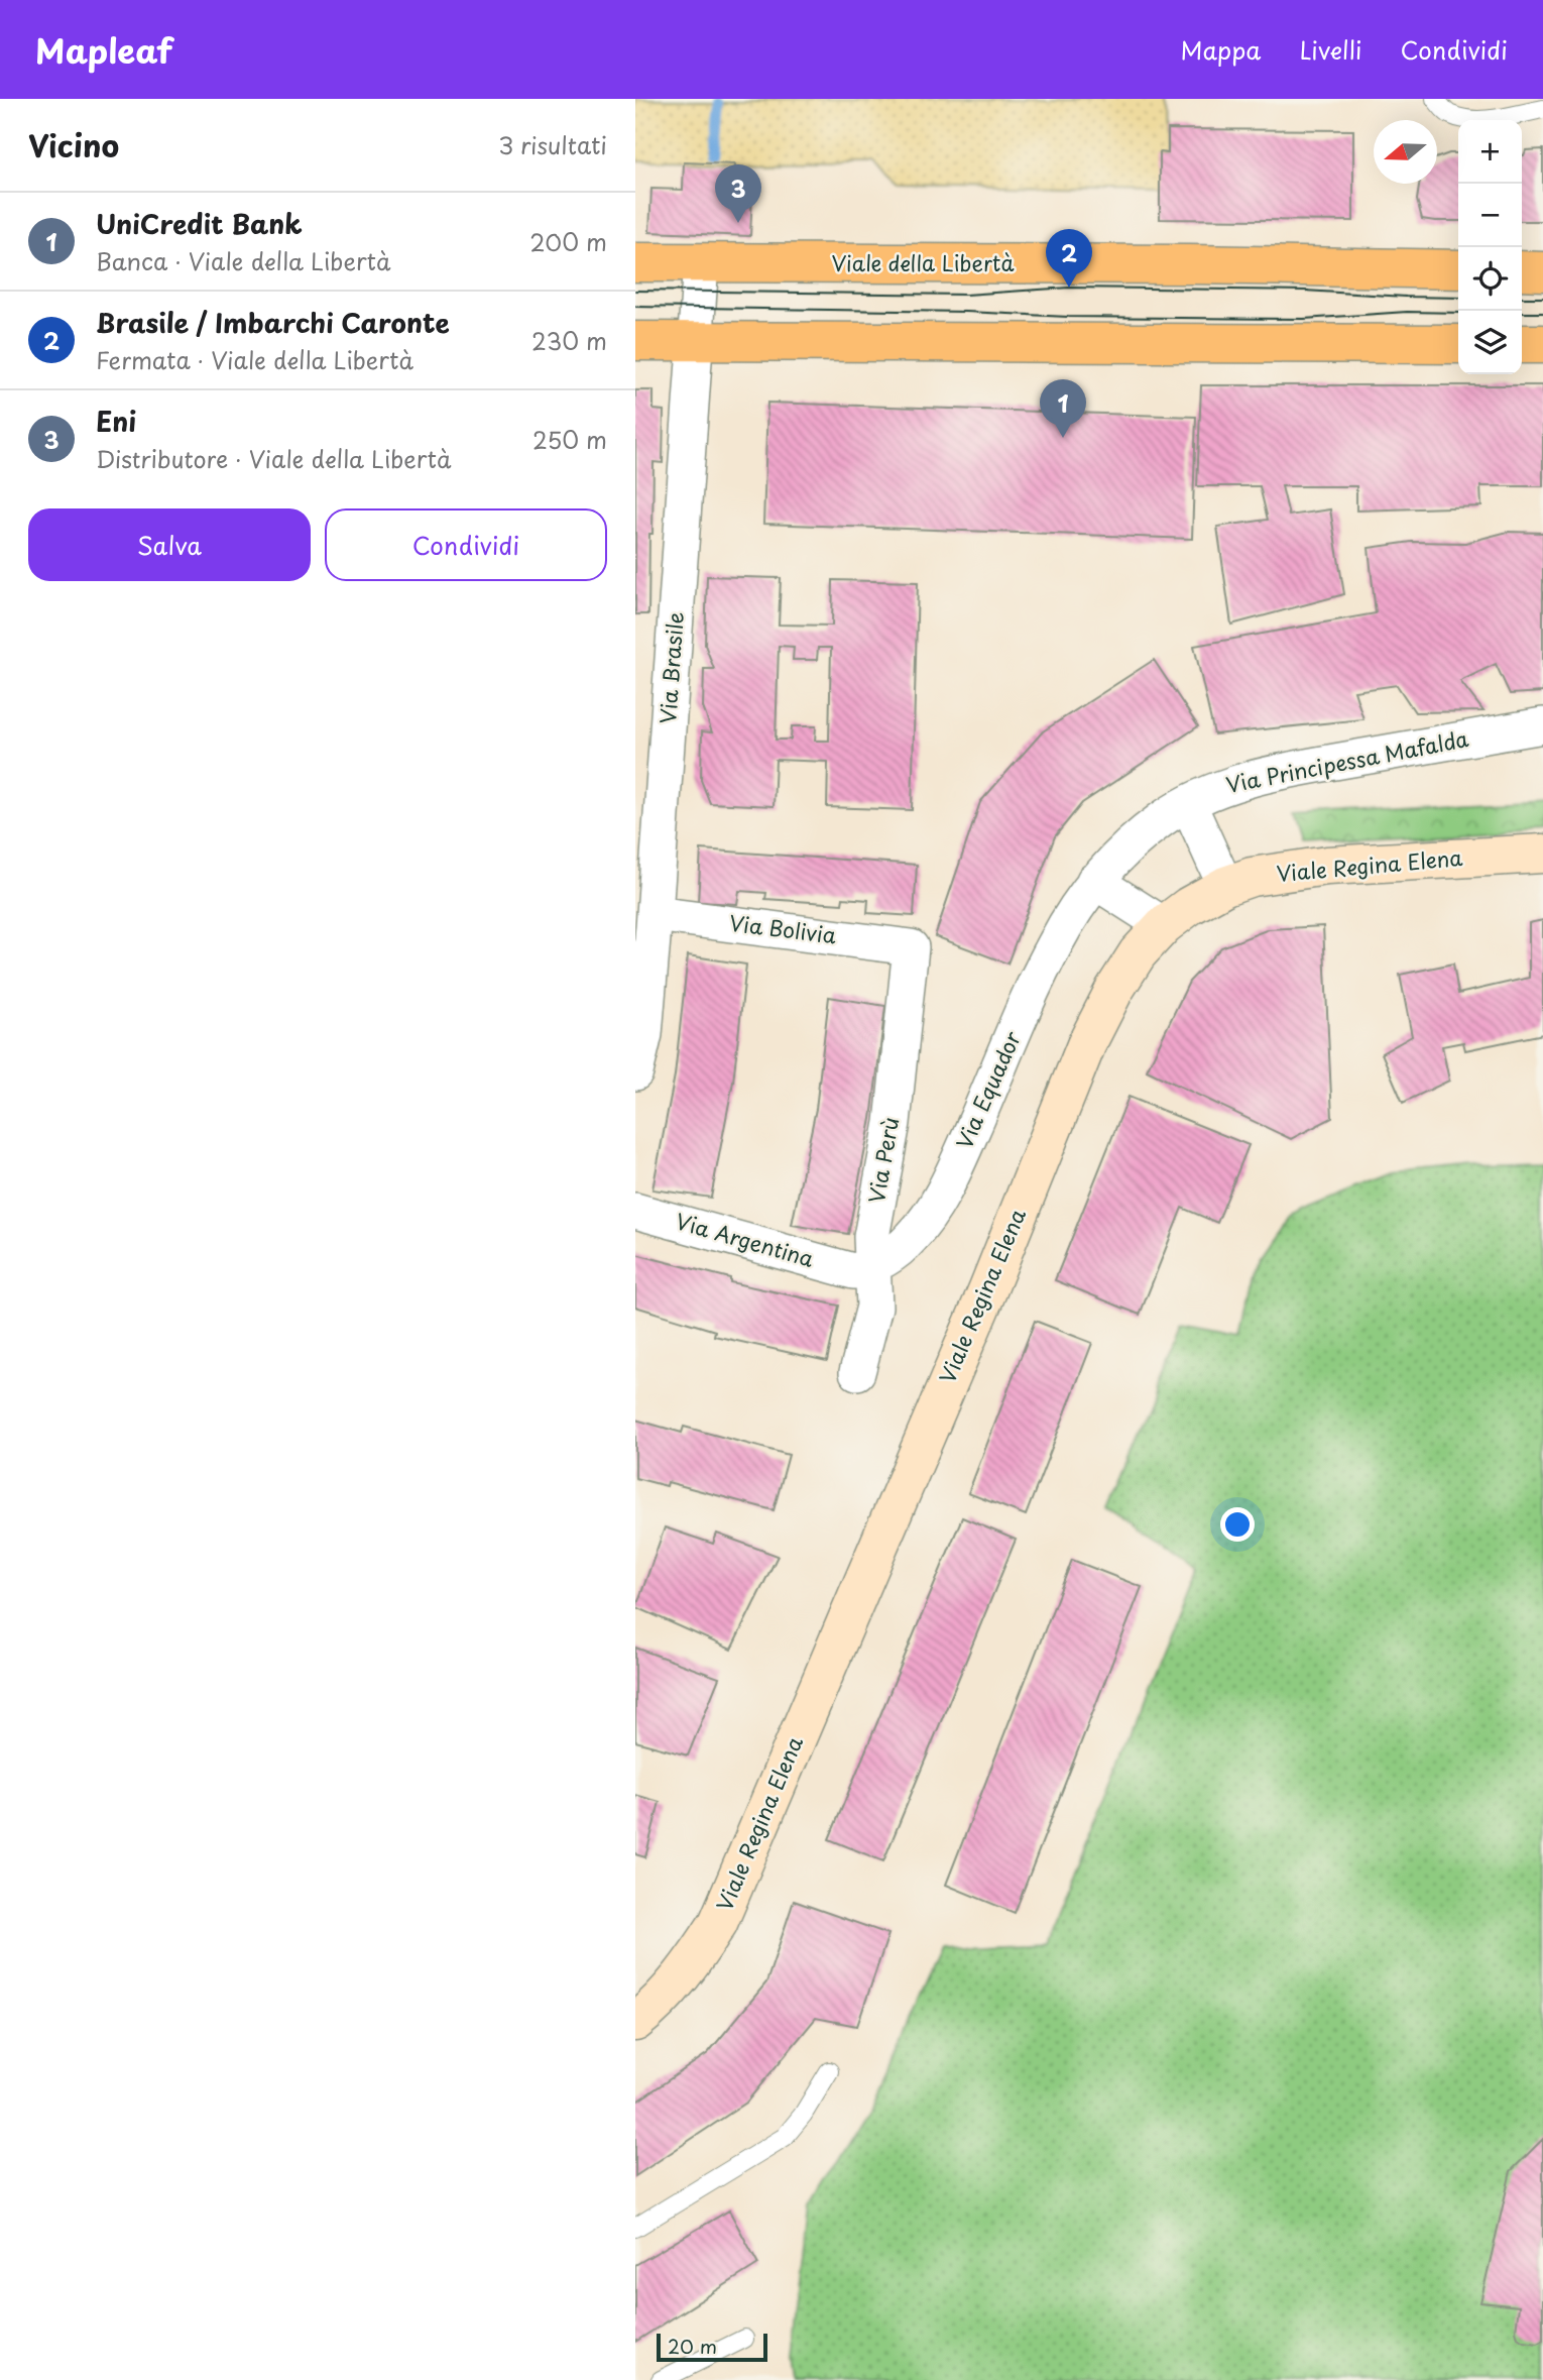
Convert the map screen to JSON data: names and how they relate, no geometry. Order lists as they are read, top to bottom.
{
  "streets": {
    "main road": ["Viale della Libertà", "Viale Regina Elena"],
    "street": [
      "Via Brasile",
      "Via Principessa Mafalda",
      "Via Bolivia",
      "Via Equador",
      "Via Perù",
      "Via Argentina"
    ]
  },
  "crossings": [
    ["Viale della Libertà", "Via Brasile"],
    ["Via Brasile", "Via Bolivia"],
    ["Via Principessa Mafalda", "Via Equador"],
    ["Via Bolivia", "Via Perù"],
    ["Via Equador", "Via Perù"],
    ["Via Equador", "Via Argentina"],
    ["Via Perù", "Via Argentina"]
  ],
  "scale_bar": "20 m",
  "north": "left",
  "page": {
    "header": "Mapleaf",
    "nav": ["Mappa", "Livelli", "Condividi"],
    "heading": ["Vicino", "3 risultati"],
    "map_buttons": ["+", "−"],
    "pins": ["3", "2", "1"],
    "list": [
      {
        "mark": "1",
        "name": "UniCredit Bank",
        "note": "Banca · Viale della Libertà",
        "value": "200 m"
      },
      {
        "mark": "2",
        "name": "Brasile / Imbarchi Caronte",
        "note": "Fermata · Viale della Libertà",
        "value": "230 m"
      },
      {
        "mark": "3",
        "name": "Eni",
        "note": "Distributore · Viale della Libertà",
        "value": "250 m"
      }
    ],
    "buttons": ["Salva", "Condividi"],
    "scale": "20 m"
  }
}
